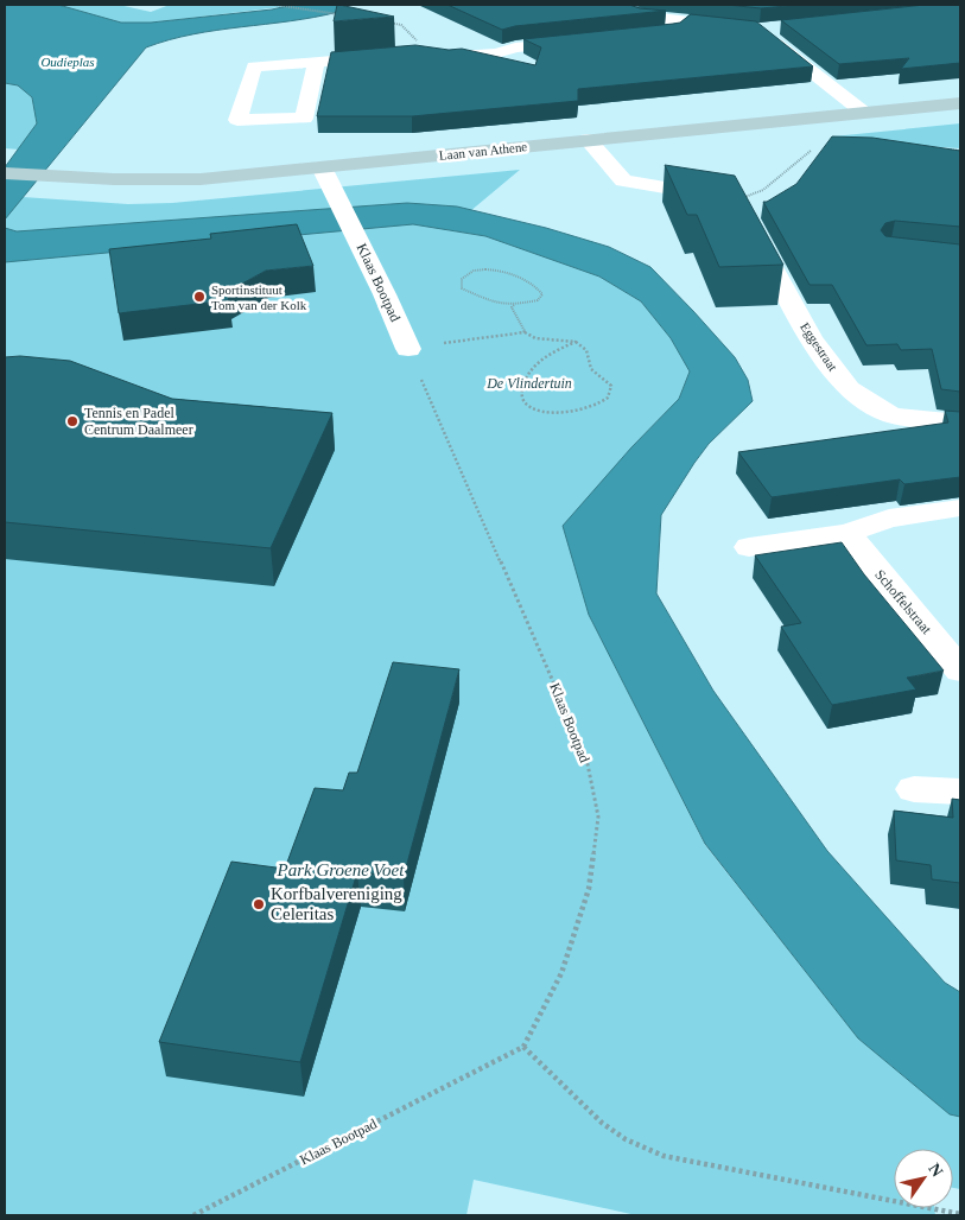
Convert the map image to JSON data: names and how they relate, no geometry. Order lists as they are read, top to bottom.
{
  "streets": {
    "street": [
      "Laan van Athene",
      "Klaas Bootpad",
      "Eggestraat",
      "Schoffelstraat"
    ]
  },
  "crossings": [
    ["Laan van Athene", "Klaas Bootpad"]
  ],
  "water": ["Oudieplas"],
  "parks": ["De Vlindertuin", "Park Groene Voet"],
  "places": ["Sportinstituut Tom van der Kolk", "Tennis en Padel Centrum Daalmeer", "Korfbalvereniging Celeritas"],
  "north": "top right"
}
